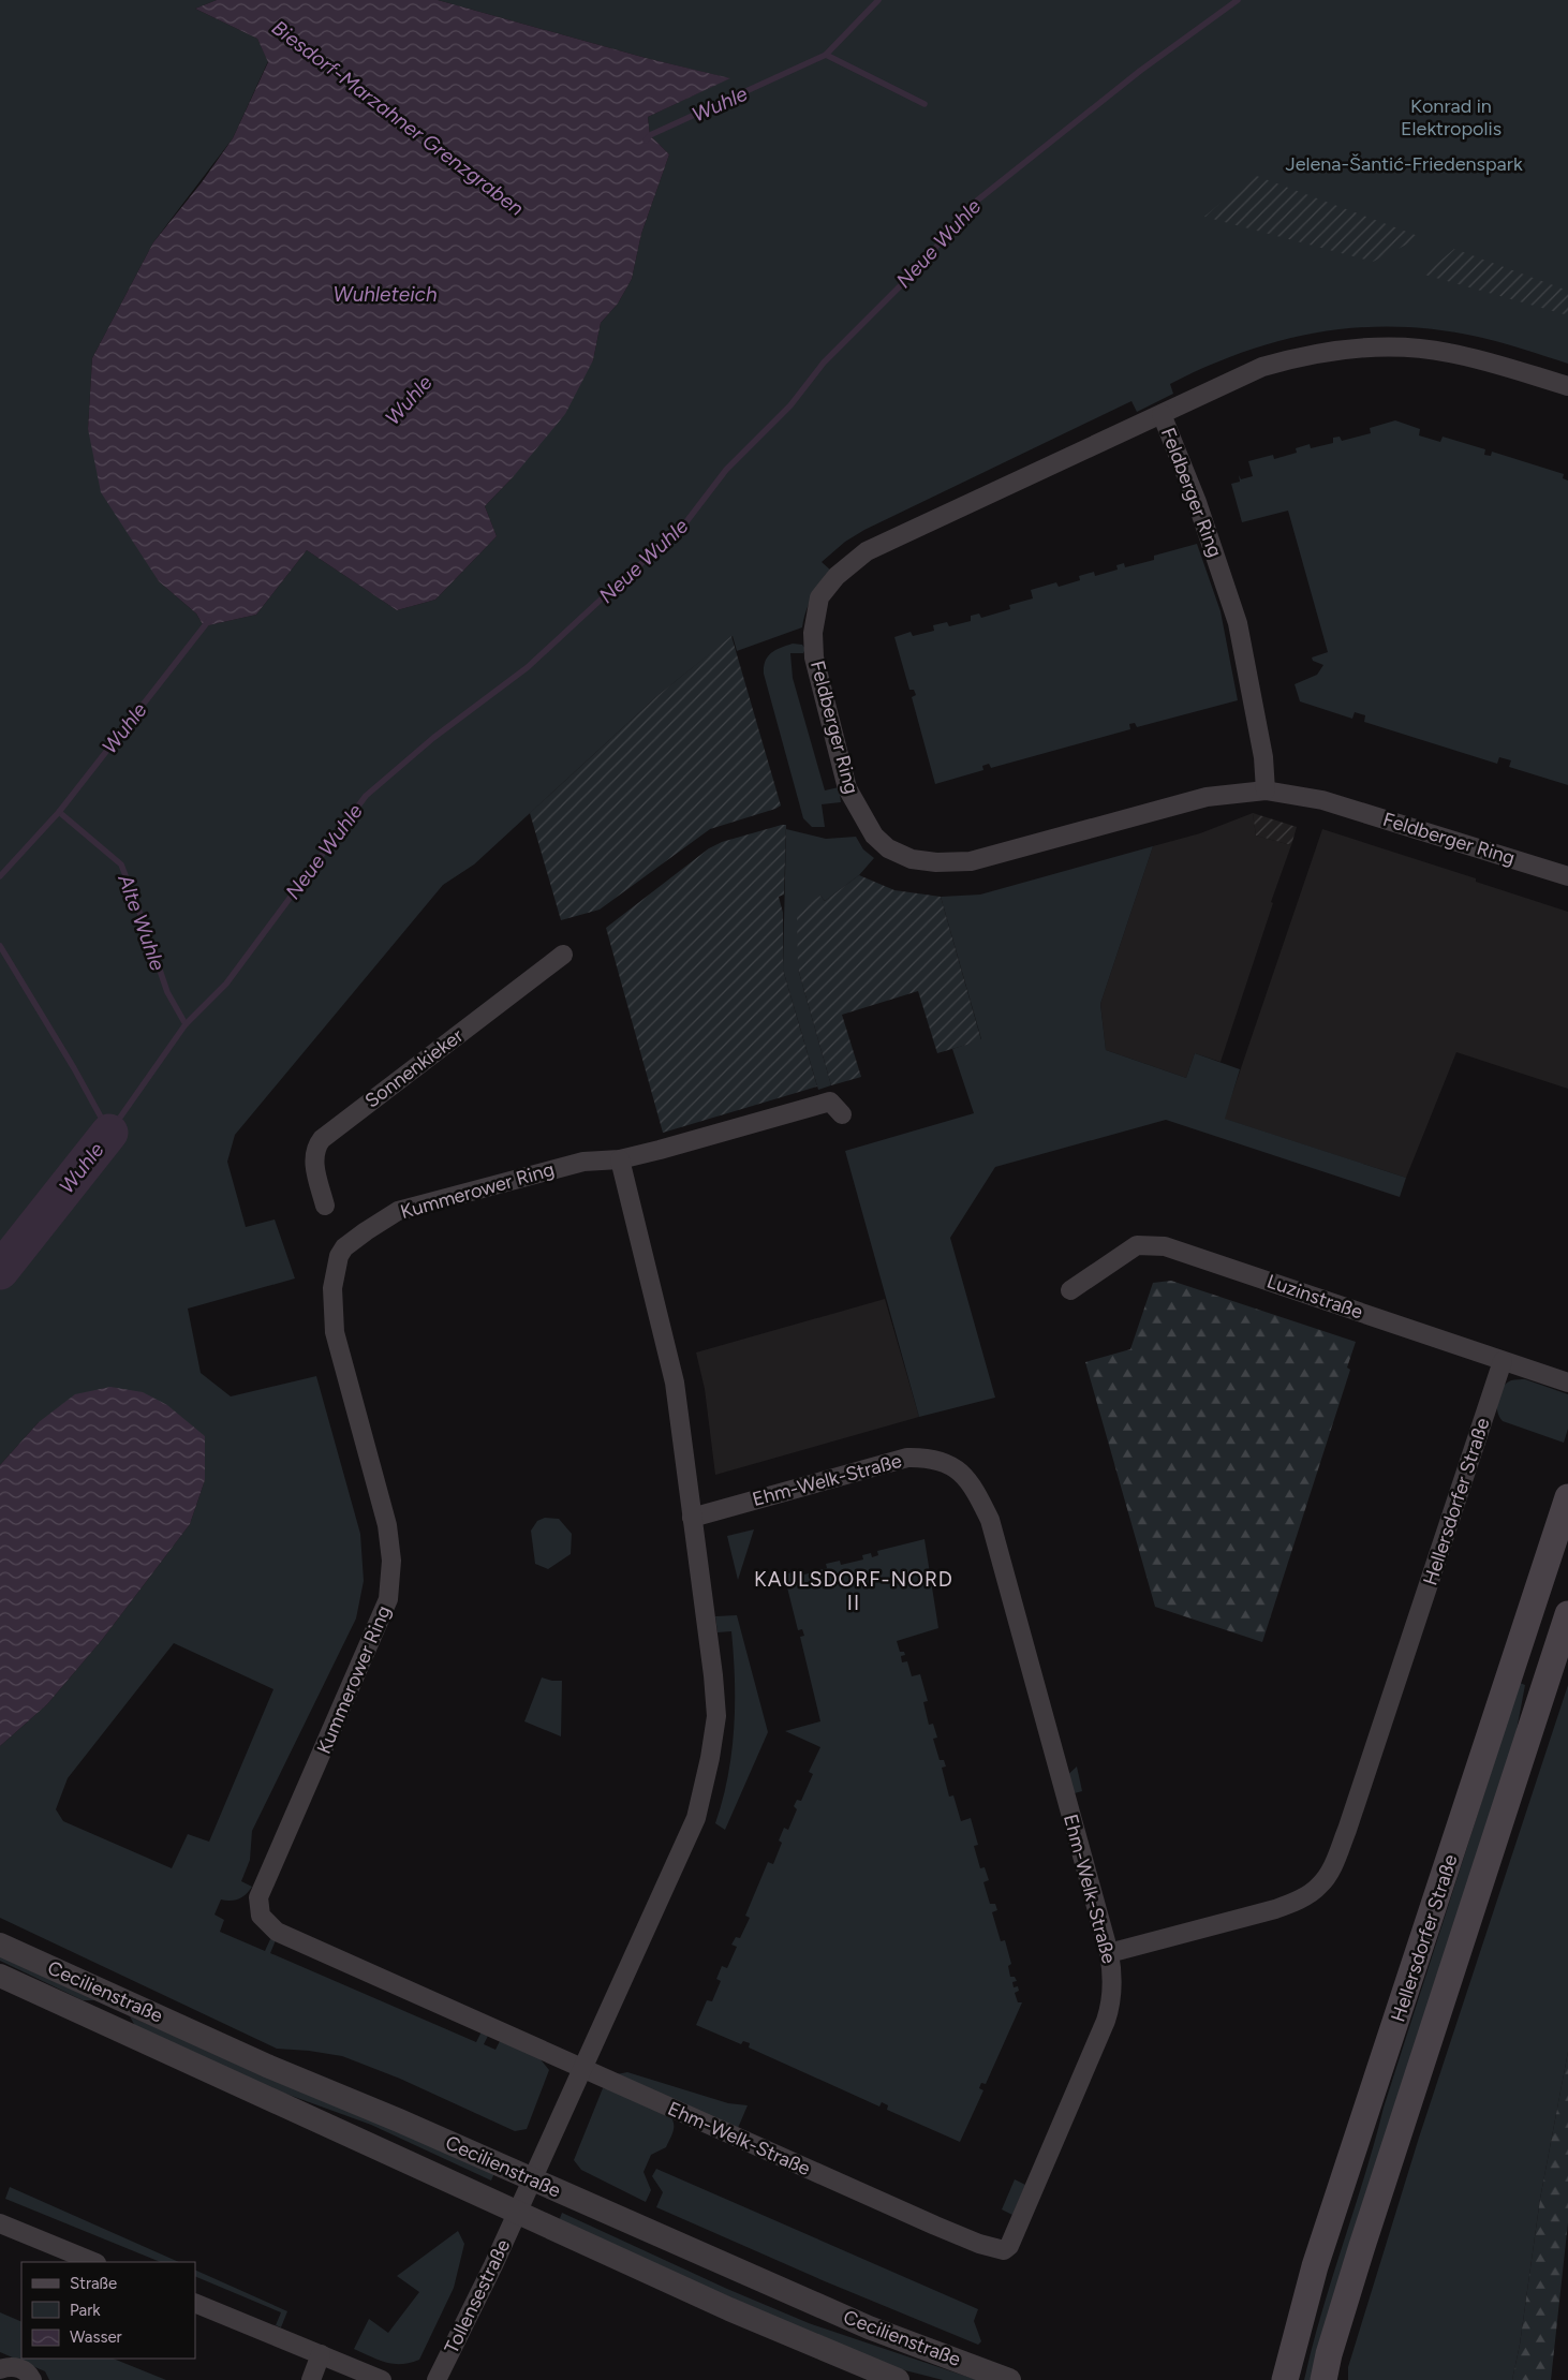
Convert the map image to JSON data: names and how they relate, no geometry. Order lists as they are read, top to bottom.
{
  "streets": {
    "main road": ["Hellersdorfer Straße"],
    "street": [
      "Feldberger Ring",
      "Sonnenkieker",
      "Kummerower Ring",
      "Luzinstraße",
      "Ehm-Welk-Straße",
      "Cecilienstraße",
      "Tollensestraße"
    ]
  },
  "crossings": [
    ["Kummerower Ring", "Ehm-Welk-Straße"],
    ["Luzinstraße", "Hellersdorfer Straße"],
    ["Ehm-Welk-Straße", "Hellersdorfer Straße"],
    ["Cecilienstraße", "Tollensestraße"]
  ],
  "districts": ["KAULSDORF-NORD II"],
  "water": [
    "Wuhle",
    "Biesdorf-Marzahner Grenzgraben",
    "Neue Wuhle",
    "Wuhleteich",
    "Alte Wuhle"
  ],
  "parks": ["Konrad in Elektropolis", "Jelena-Šantić-Friedenspark"],
  "legend": ["Straße", "Park", "Wasser"]
}
